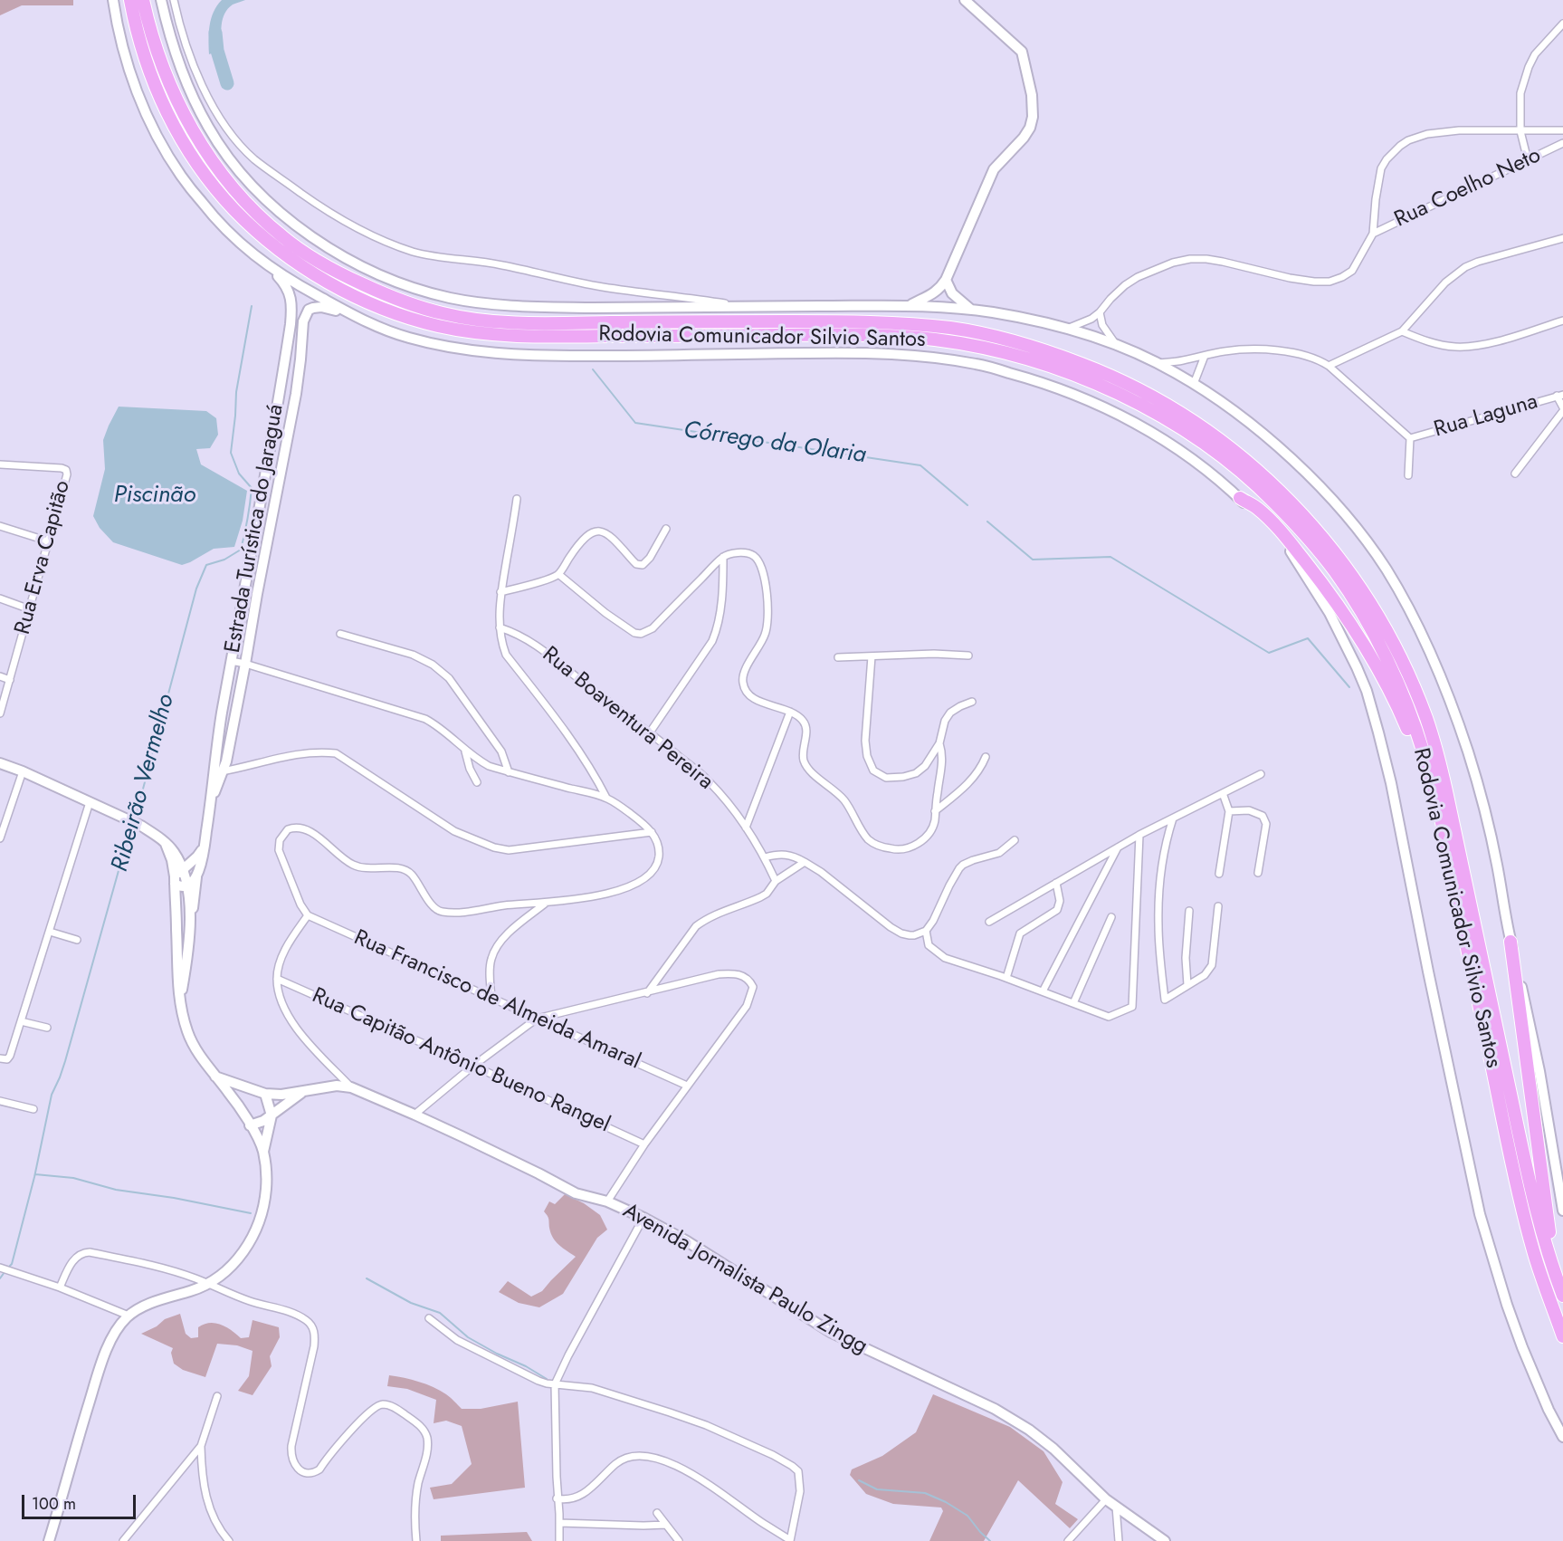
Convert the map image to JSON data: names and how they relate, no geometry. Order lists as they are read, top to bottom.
{
  "streets": {
    "highway": ["Rodovia Comunicador Silvio Santos"],
    "main road": ["Estrada Turística do Jaraguá", "Avenida Jornalista Paulo Zingg"],
    "street": [
      "Rua Coelho Neto",
      "Rua Laguna",
      "Rua Erva Capitão",
      "Rua Boaventura Pereira",
      "Rua Francisco de Almeida Amaral",
      "Rua Capitão Antônio Bueno Rangel"
    ]
  },
  "water": ["Córrego da Olaria", "Piscinão", "Ribeirão Vermelho"],
  "scale_bar": "100 m"
}
